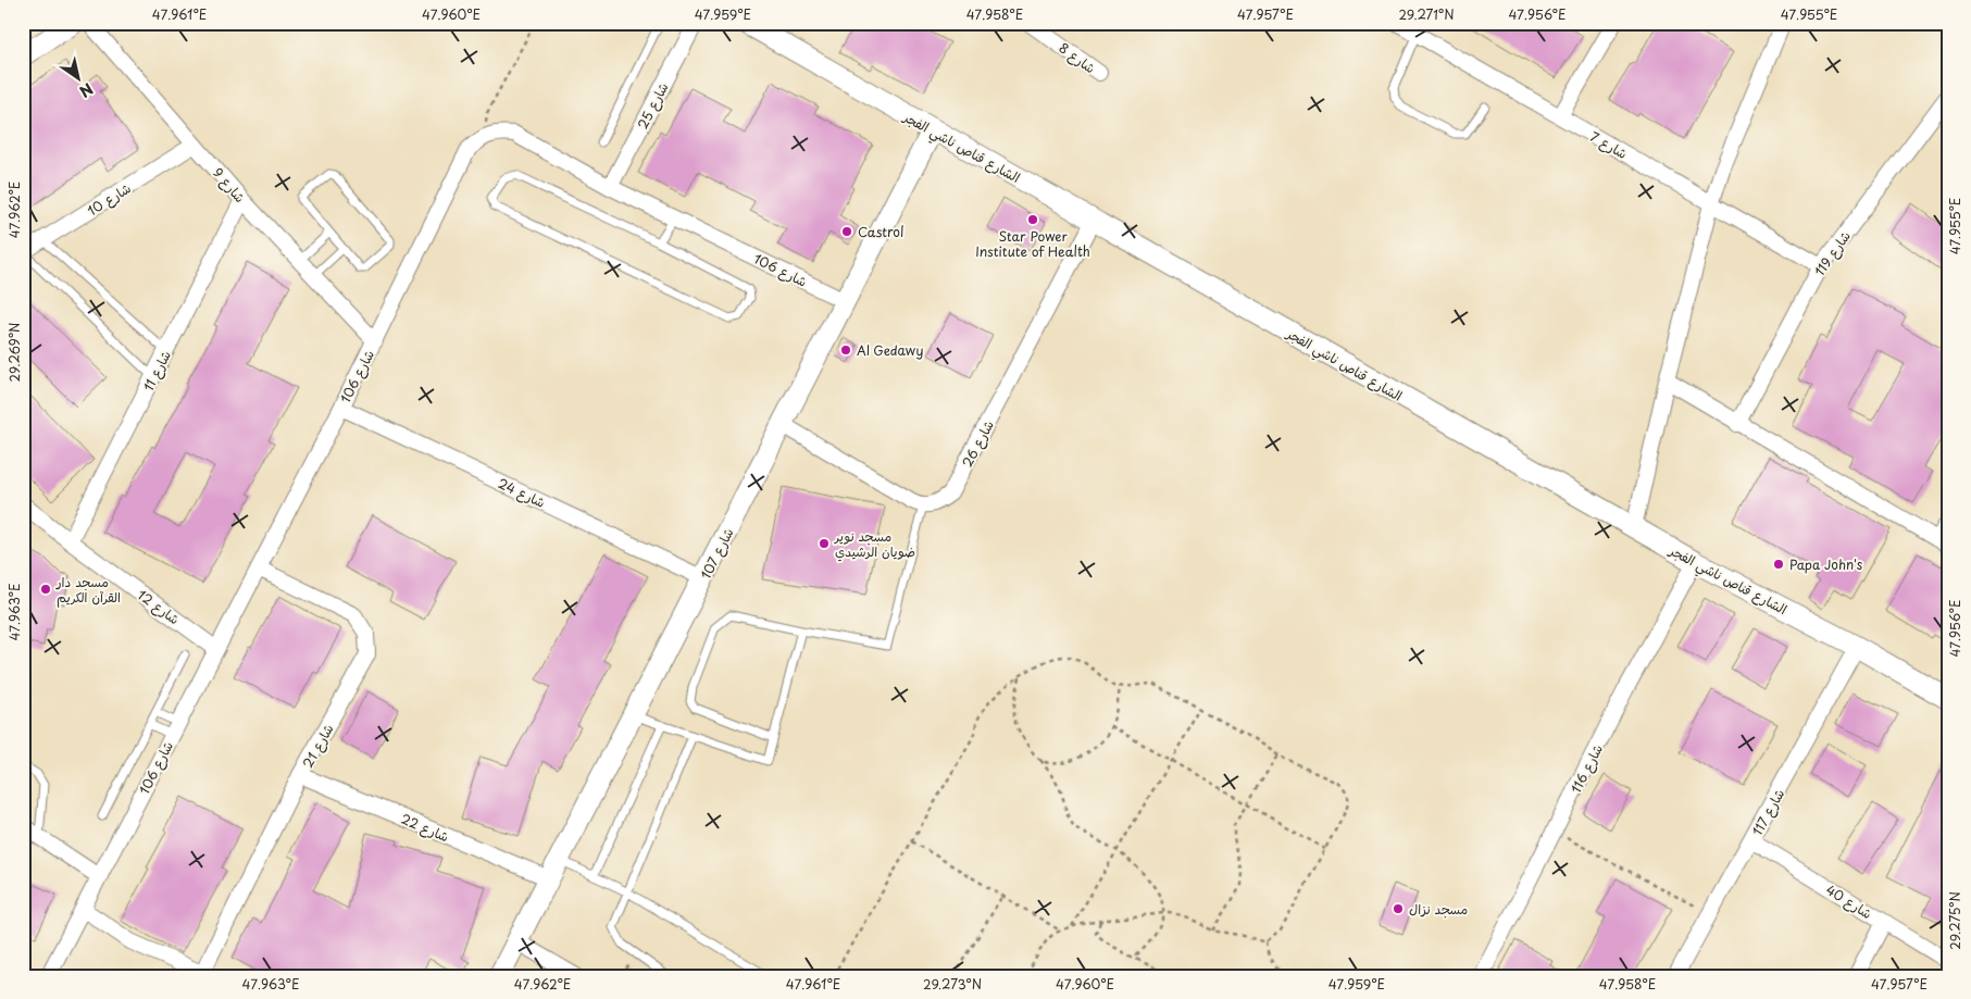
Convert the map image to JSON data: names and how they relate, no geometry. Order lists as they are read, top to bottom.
{
  "streets": {
    "street": [
      "شارع 8",
      "شارع 25",
      "شارع 7",
      "الشارع قناص ناشي الفجر",
      "شارع 9",
      "شارع 10",
      "شارع 119",
      "شارع 106",
      "شارع 11",
      "شارع 26",
      "شارع 24",
      "شارع 107",
      "شارع 12",
      "شارع 21",
      "شارع 116",
      "شارع 117",
      "شارع 22",
      "شارع 40"
    ]
  },
  "crossings": [
    ["شارع 25", "شارع 106"],
    ["شارع 7", "شارع 119"],
    ["الشارع قناص ناشي الفجر", "شارع 26"],
    ["الشارع قناص ناشي الفجر", "شارع 107"],
    ["الشارع قناص ناشي الفجر", "شارع 116"],
    ["الشارع قناص ناشي الفجر", "شارع 117"],
    ["شارع 9", "شارع 10"],
    ["شارع 9", "شارع 106"],
    ["شارع 9", "شارع 11"],
    ["شارع 106", "شارع 24"],
    ["شارع 106", "شارع 107"],
    ["شارع 106", "شارع 12"],
    ["شارع 106", "شارع 21"],
    ["شارع 11", "شارع 12"],
    ["شارع 24", "شارع 107"],
    ["شارع 107", "شارع 22"],
    ["شارع 21", "شارع 22"],
    ["شارع 117", "شارع 40"]
  ],
  "places": [
    "Star Power Institute of Health",
    "Castrol",
    "Al Gedawy",
    "مسجد نوير ضويان الرشيدي",
    "Papa John's",
    "مسجد دار القرآن الكريم",
    "مسجد نزال"
  ],
  "north": "bottom right",
  "coordinates": [
    "47.961°E",
    "47.960°E",
    "47.959°E",
    "47.958°E",
    "47.957°E",
    "29.271°N",
    "47.956°E",
    "47.955°E",
    "47.962°E",
    "29.269°N",
    "47.963°E",
    "29.275°N",
    "29.273°N"
  ]
}
